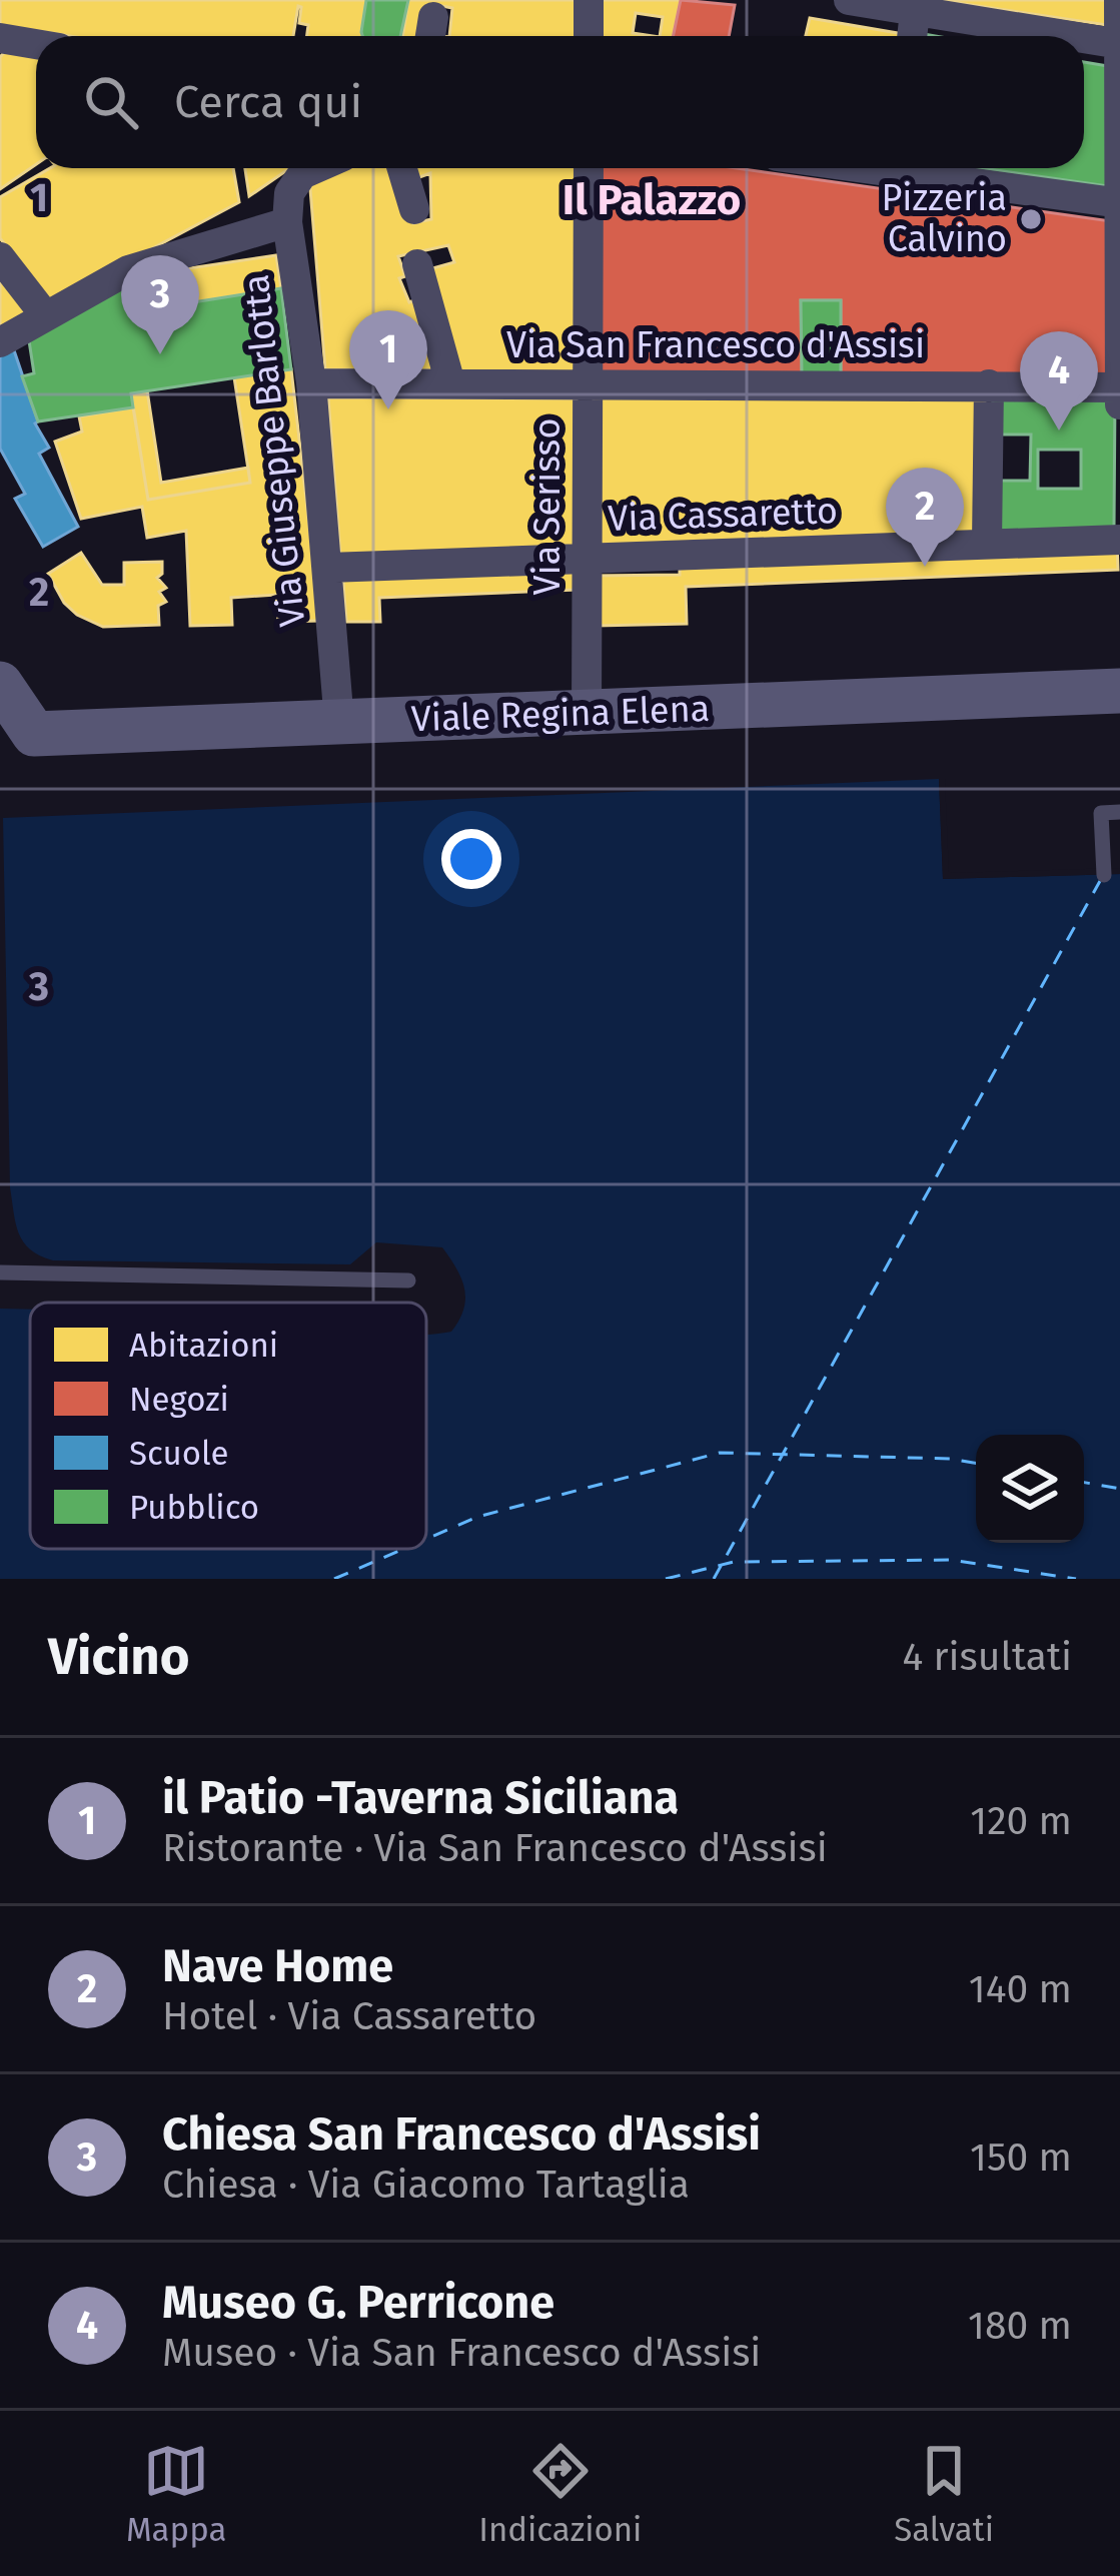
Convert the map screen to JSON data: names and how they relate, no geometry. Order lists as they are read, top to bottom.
{
  "streets": {
    "street": [
      "Via San Francesco d'Assisi",
      "Via Giuseppe Barlotta",
      "Via Serisso",
      "Via Cassaretto",
      "Viale Regina Elena"
    ]
  },
  "crossings": [
    ["Via San Francesco d'Assisi", "Via Giuseppe Barlotta"],
    ["Via San Francesco d'Assisi", "Via Serisso"],
    ["Via Giuseppe Barlotta", "Via Cassaretto"],
    ["Via Giuseppe Barlotta", "Viale Regina Elena"],
    ["Via Serisso", "Via Cassaretto"],
    ["Via Serisso", "Viale Regina Elena"]
  ],
  "districts": ["Il Palazzo"],
  "places": ["Pizzeria Calvino"],
  "legend": [
    "Abitazioni",
    "Negozi",
    "Scuole",
    "Pubblico"
  ],
  "page": {
    "search": "Cerca qui",
    "pins": [
      "3",
      "1",
      "4",
      "2"
    ],
    "heading": ["Vicino", "4 risultati"],
    "list": [
      {
        "mark": "1",
        "name": "il Patio -Taverna Siciliana",
        "note": "Ristorante · Via San Francesco d'Assisi",
        "value": "120 m"
      },
      {
        "mark": "2",
        "name": "Nave Home",
        "note": "Hotel · Via Cassaretto",
        "value": "140 m"
      },
      {
        "mark": "3",
        "name": "Chiesa San Francesco d'Assisi",
        "note": "Chiesa · Via Giacomo Tartaglia",
        "value": "150 m"
      },
      {
        "mark": "4",
        "name": "Museo G. Perricone",
        "note": "Museo · Via San Francesco d'Assisi",
        "value": "180 m"
      }
    ],
    "nav": ["Mappa", "Indicazioni", "Salvati"]
  },
  "grid": {
    "rows": ["1", "2", "3"]
  }
}
